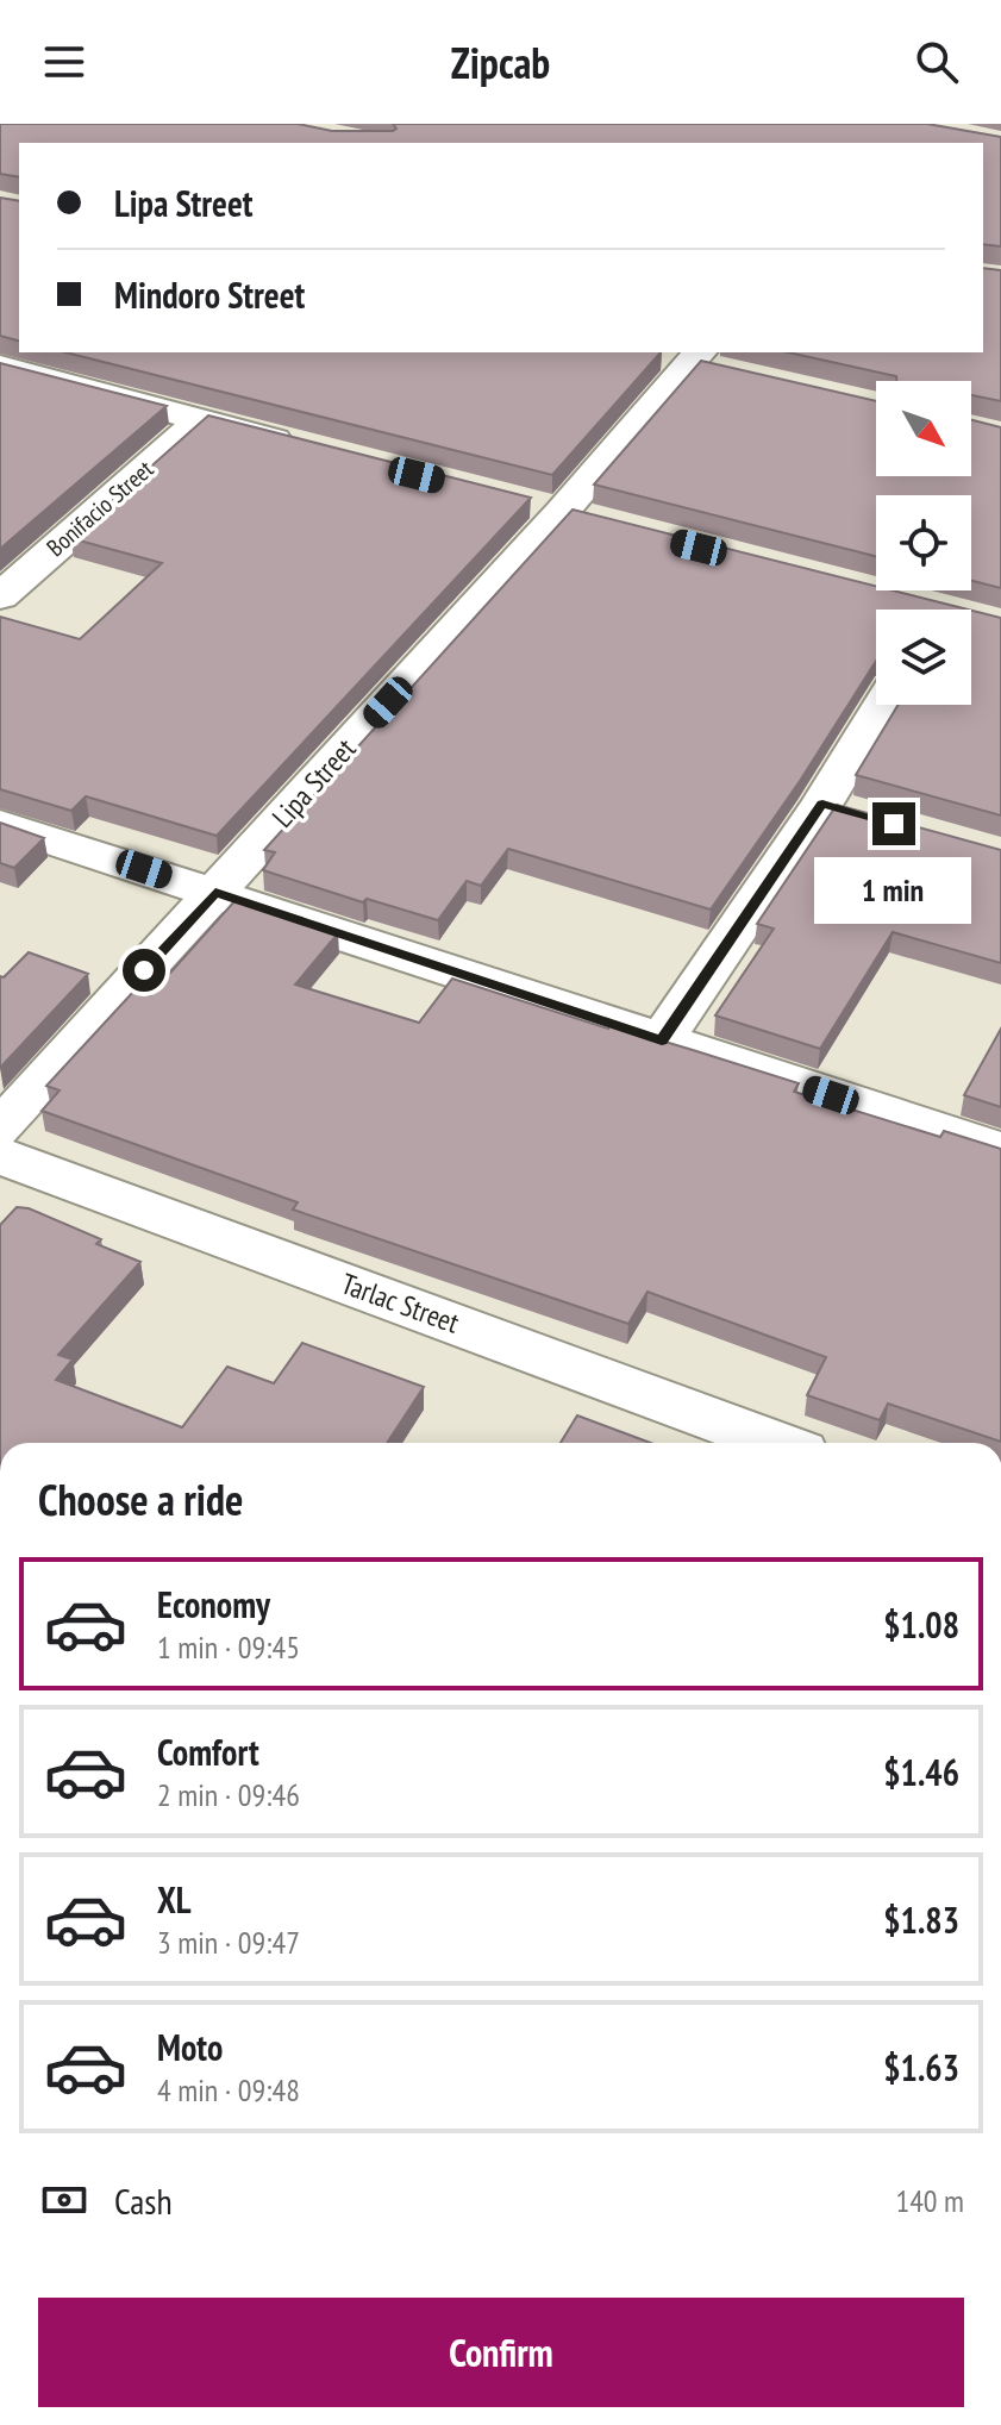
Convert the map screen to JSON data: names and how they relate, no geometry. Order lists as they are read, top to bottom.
{
  "streets": {
    "street": ["Bonifacio Street", "Lipa Street", "Tarlac Street"]
  },
  "north": "bottom right",
  "page": {
    "header": "Zipcab",
    "banner": ["Lipa Street", "Mindoro Street"],
    "bubble": "1 min",
    "heading": "Choose a ride",
    "list": [
      {
        "name": "Economy",
        "note": "1 min · 09:45",
        "value": "$1.08"
      },
      {
        "name": "Comfort",
        "note": "2 min · 09:46",
        "value": "$1.46"
      },
      {
        "name": "XL",
        "note": "3 min · 09:47",
        "value": "$1.83"
      },
      {
        "name": "Moto",
        "note": "4 min · 09:48",
        "value": "$1.63"
      }
    ],
    "pay": ["Cash", "140 m"],
    "buttons": "Confirm"
  }
}
